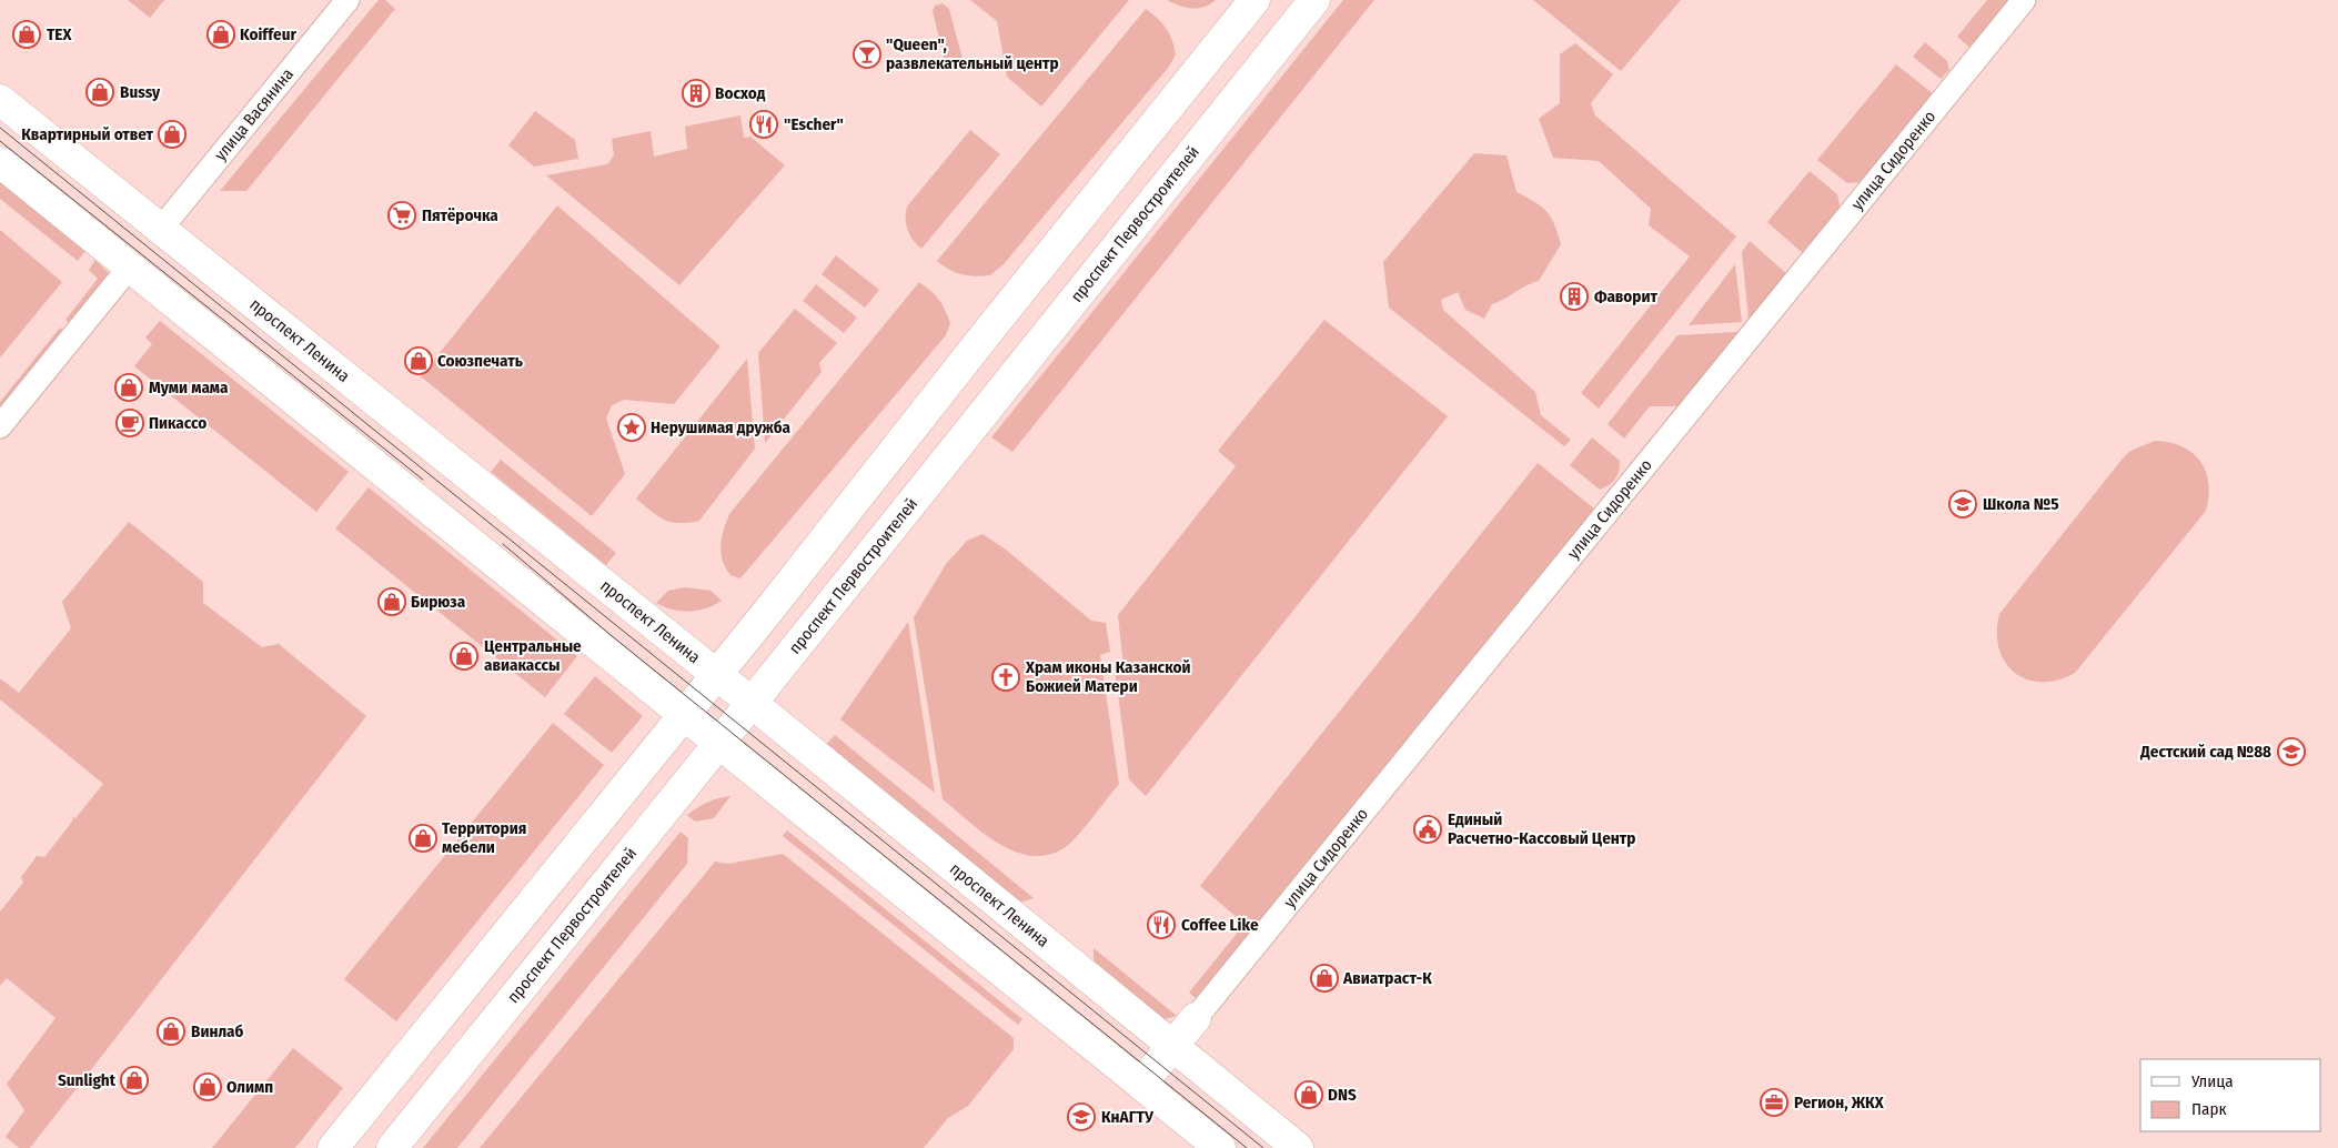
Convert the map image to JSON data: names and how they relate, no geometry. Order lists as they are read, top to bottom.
{
  "streets": {
    "main road": ["проспект Первостроителей", "проспект Ленина"],
    "street": ["улица Васянина", "улица Сидоренко"]
  },
  "crossings": [
    ["улица Васянина", "проспект Ленина"],
    ["проспект Первостроителей", "проспект Ленина"]
  ],
  "places": {
    "shop": [
      "TEX",
      "Koiffeur",
      "Bussy",
      "Квартирный ответ",
      "Союзпечать",
      "Муми мама",
      "Бирюза",
      "Центральные авиакассы",
      "Территория мебели",
      "Авиатраст-К",
      "Винлаб",
      "Sunlight",
      "Олимп",
      "DNS"
    ],
    "bar": ["\"Queen\", развлекательный центр"],
    "building": ["Восход", "Фаворит"],
    "restaurant": ["\"Escher\"", "Coffee Like"],
    "supermarket": ["Пятёрочка"],
    "cafe": ["Пикассо"],
    "place": ["Нерушимая дружба"],
    "school or university": ["Школа №5", "Дестский сад №88", "КнАГТУ"],
    "church": ["Храм иконы Казанской Божией Матери"],
    "public building": ["Единый Расчетно-Кассовый Центр"],
    "office": ["Регион, ЖКХ"]
  },
  "legend": ["Улица", "Парк"]
}
